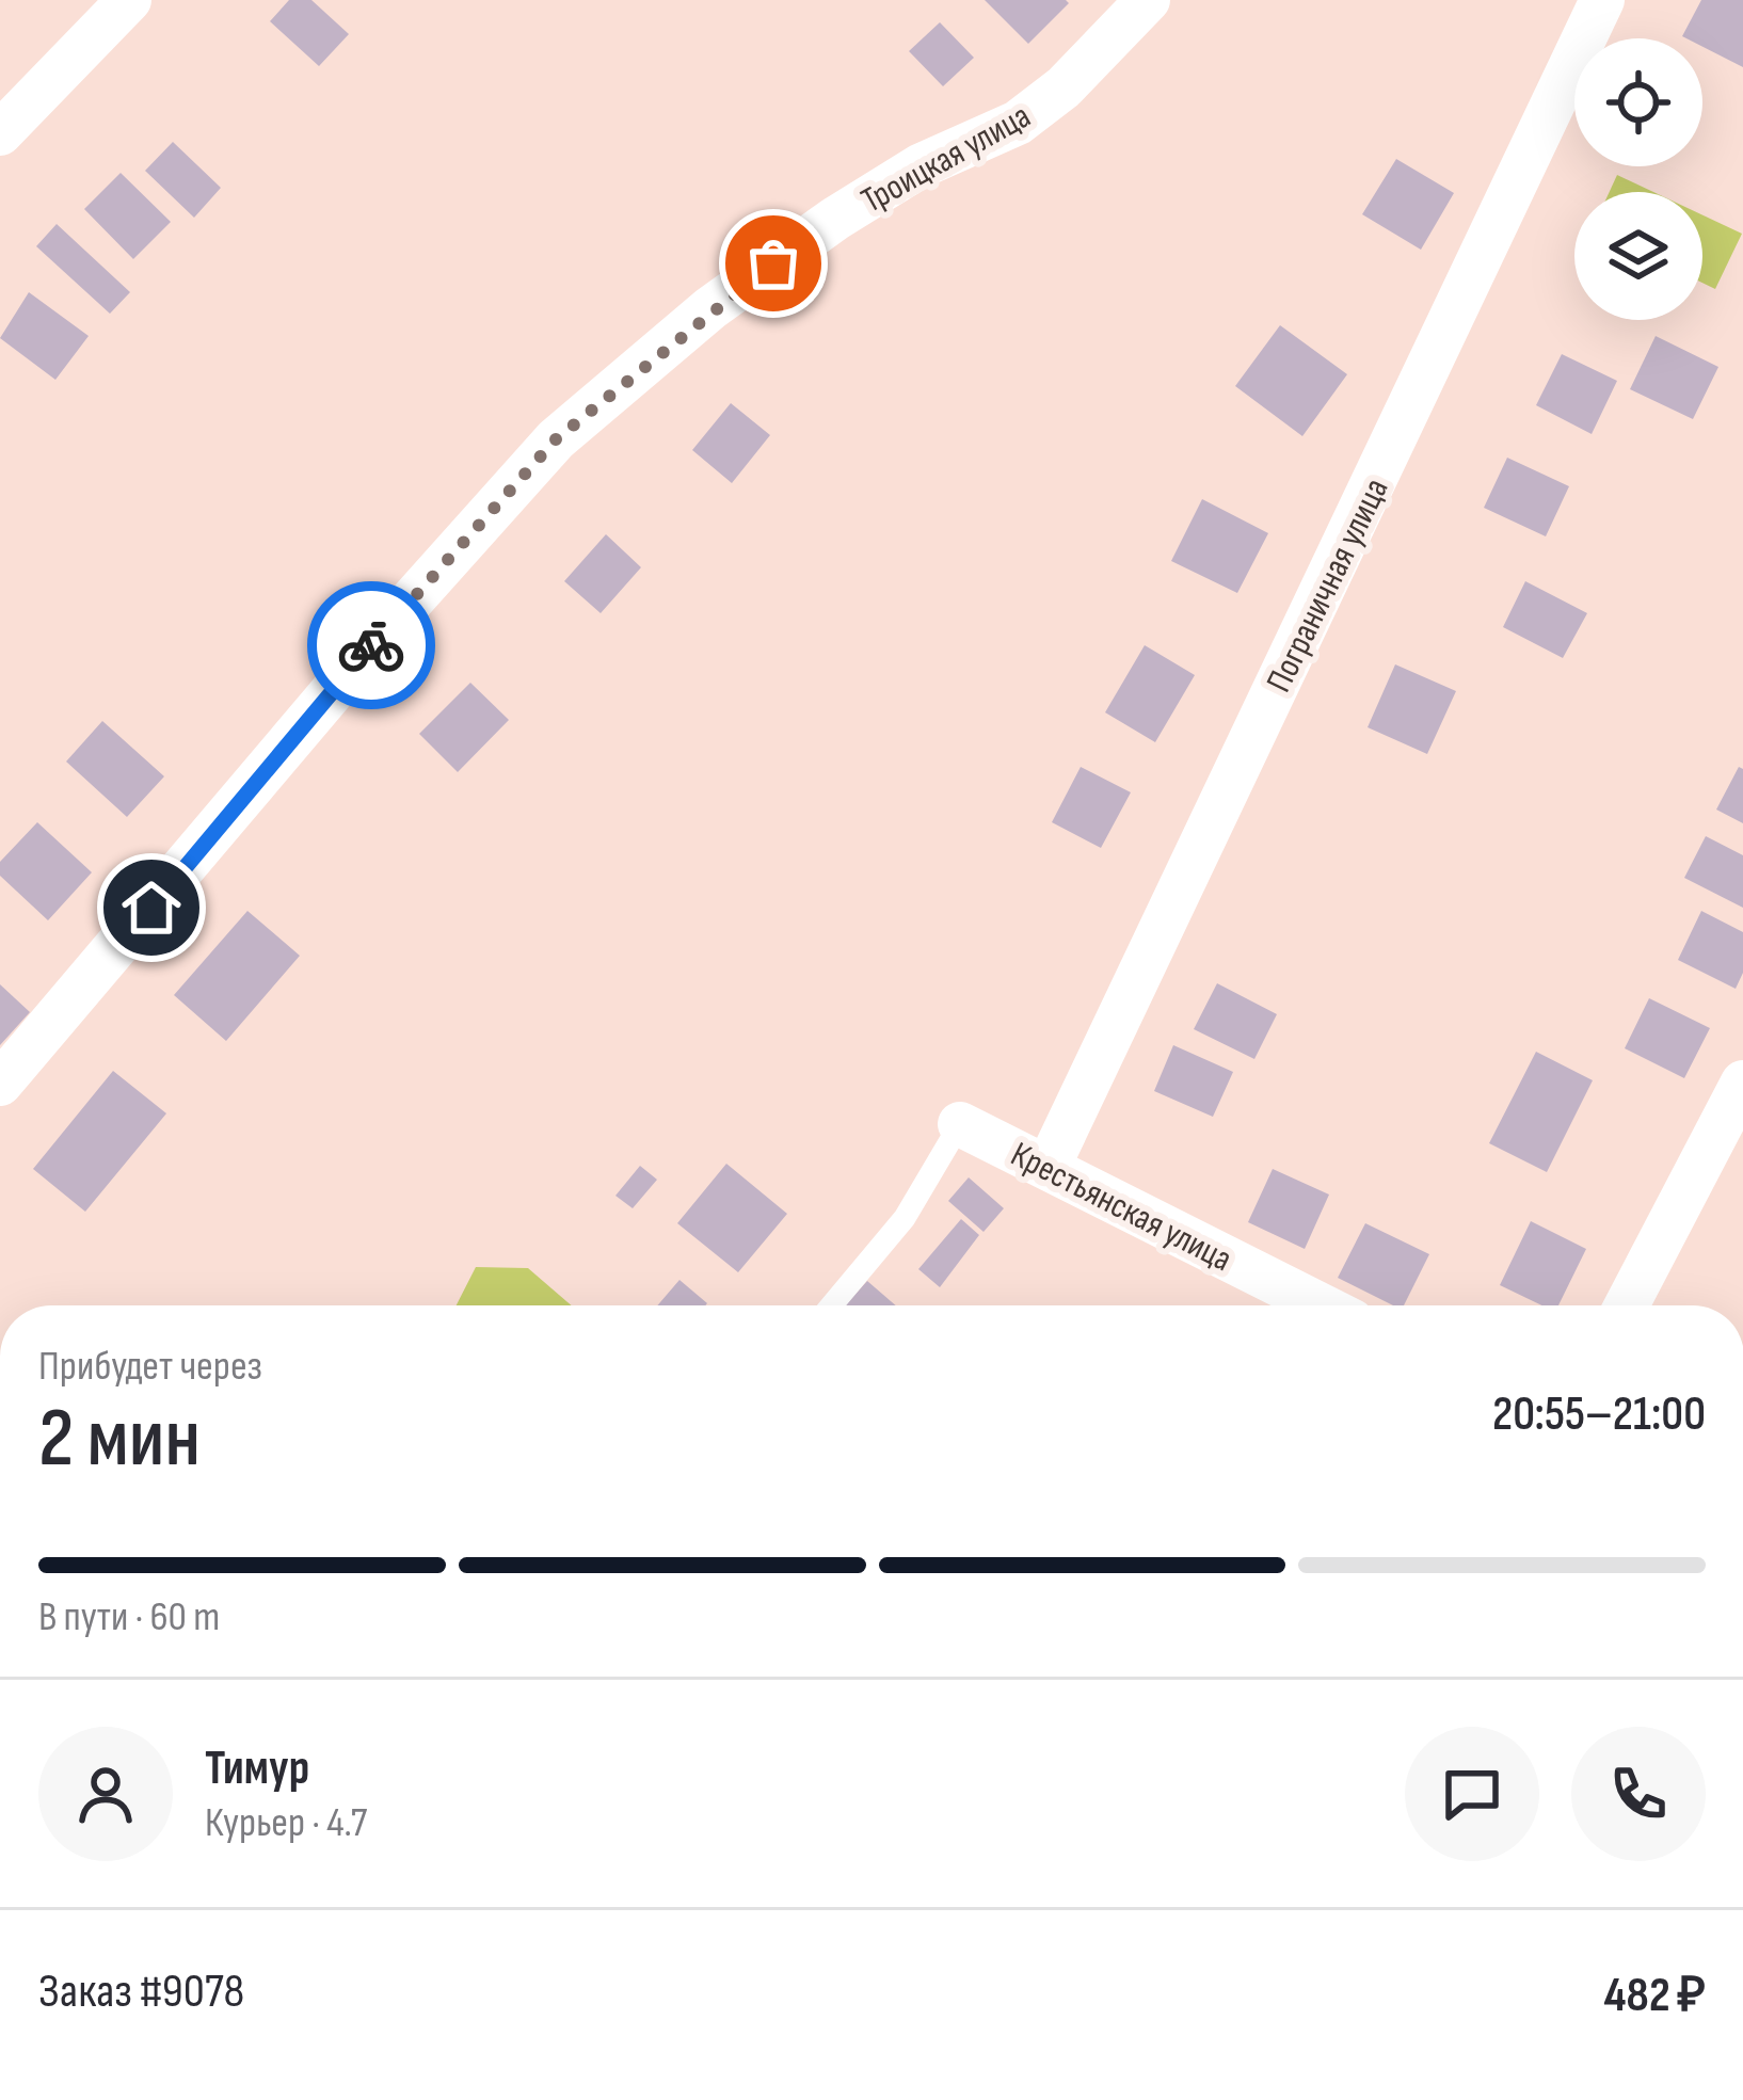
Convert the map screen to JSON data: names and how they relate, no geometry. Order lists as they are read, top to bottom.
{
  "streets": {
    "street": ["Троицкая улица", "Пограничная улица", "Крестьянская улица"]
  },
  "crossings": [
    ["Пограничная улица", "Крестьянская улица"]
  ],
  "page": {
    "heading": ["2 мин", "Прибудет через", "20:55–21:00"],
    "panel": [
      "Тимур",
      "Курьер · 4.7",
      "Заказ #9078",
      "482 ₽"
    ],
    "bar": "В пути · 60 m"
  }
}
